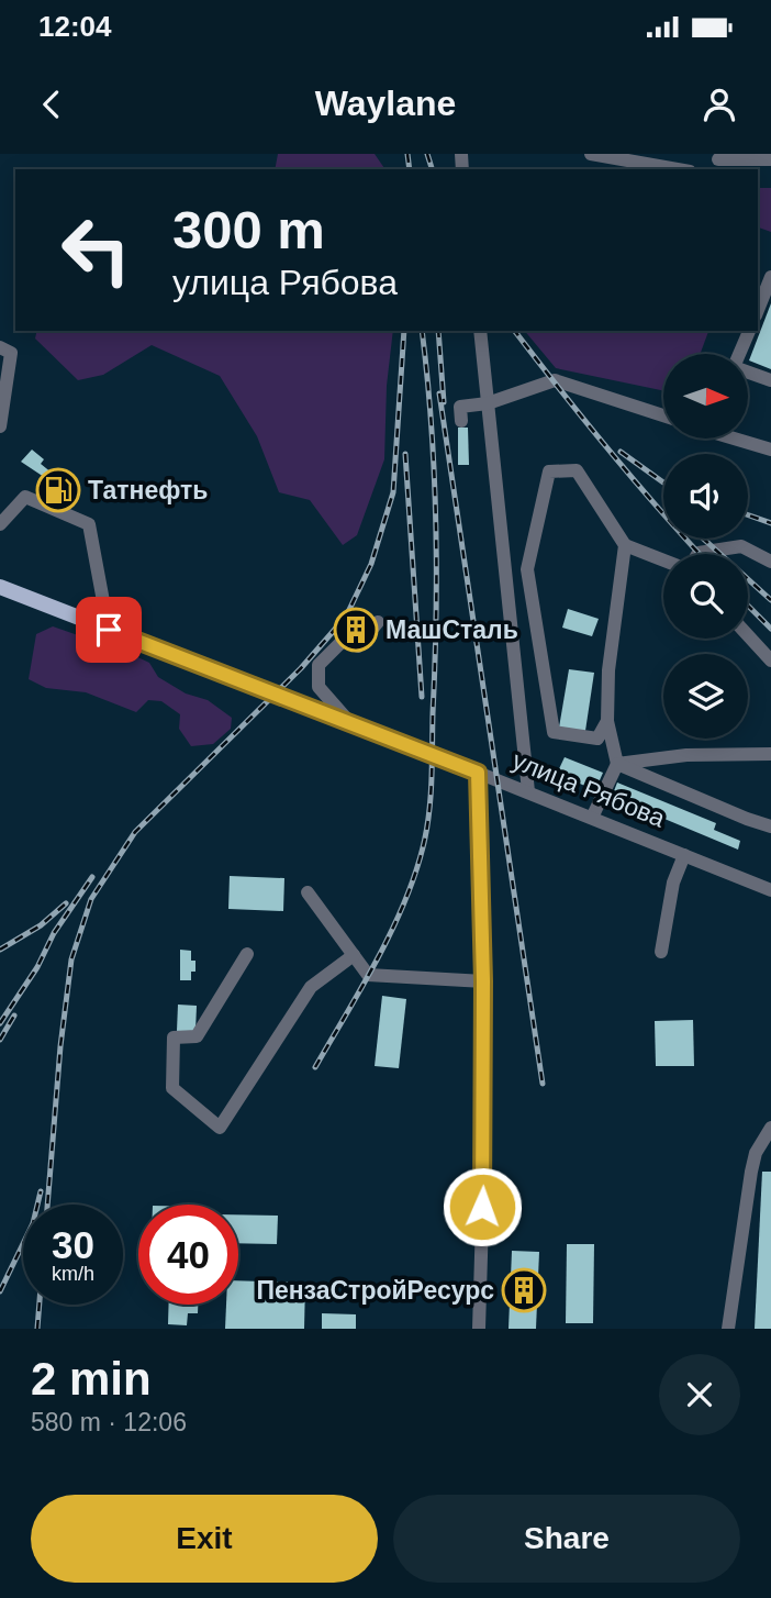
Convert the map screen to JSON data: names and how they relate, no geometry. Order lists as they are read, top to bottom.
{
  "streets": {
    "main road": ["улица Рябова"]
  },
  "places": {
    "fuel station": ["Татнефть"],
    "building": ["МашСталь", "ПензаСтройРесурс"]
  },
  "north": "right",
  "page": {
    "status": "12:04",
    "header": "Waylane",
    "turn": ["300 m", "улица Рябова"],
    "speed": "30 km/h",
    "limit": "40",
    "heading": ["2 min", "580 m · 12:06"],
    "buttons": ["Exit", "Share"]
  }
}
